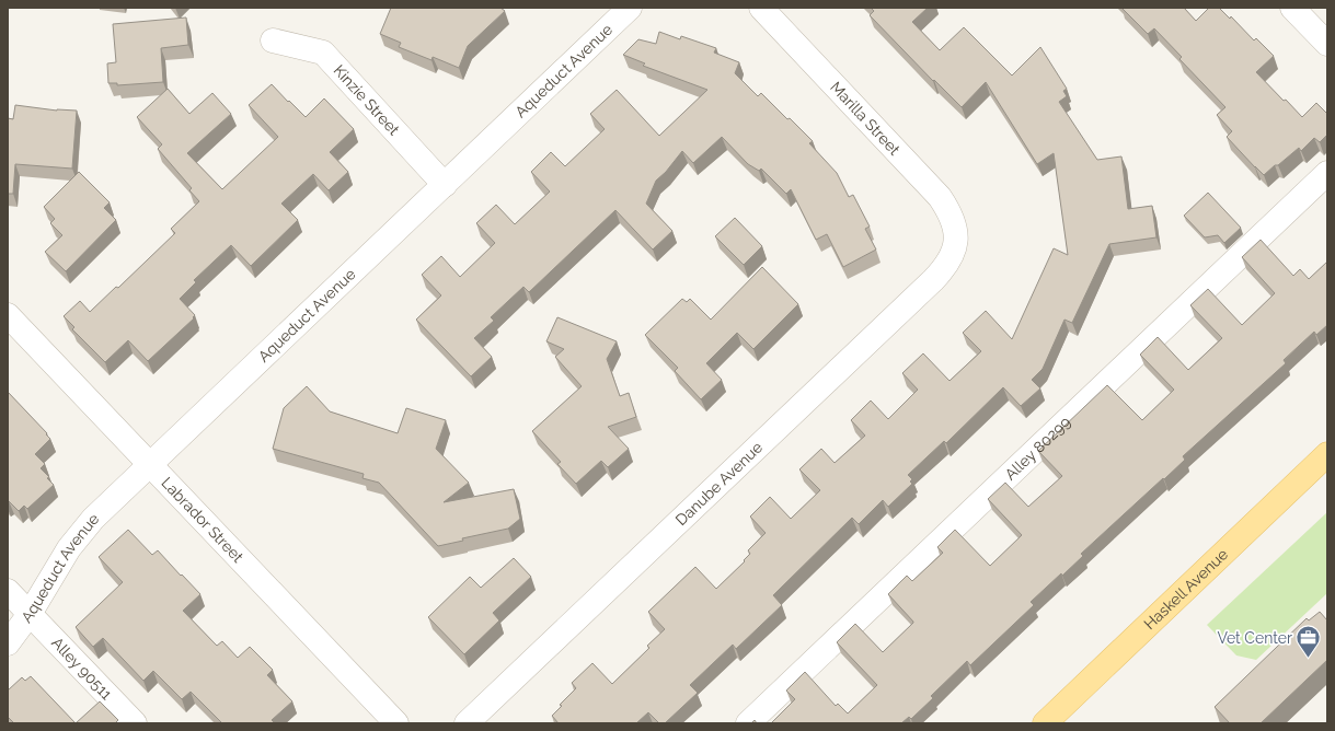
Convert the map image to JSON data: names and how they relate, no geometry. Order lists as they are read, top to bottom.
{
  "streets": {
    "main road": ["Haskell Avenue"],
    "street": [
      "Aqueduct Avenue",
      "Kinzie Street",
      "Marilla Street",
      "Alley 80299",
      "Danube Avenue",
      "Labrador Street",
      "Alley 90511"
    ]
  },
  "crossings": [
    ["Aqueduct Avenue", "Kinzie Street"],
    ["Aqueduct Avenue", "Labrador Street"],
    ["Aqueduct Avenue", "Alley 90511"],
    ["Marilla Street", "Danube Avenue"]
  ],
  "places": {
    "office": ["Vet Center"]
  }
}
